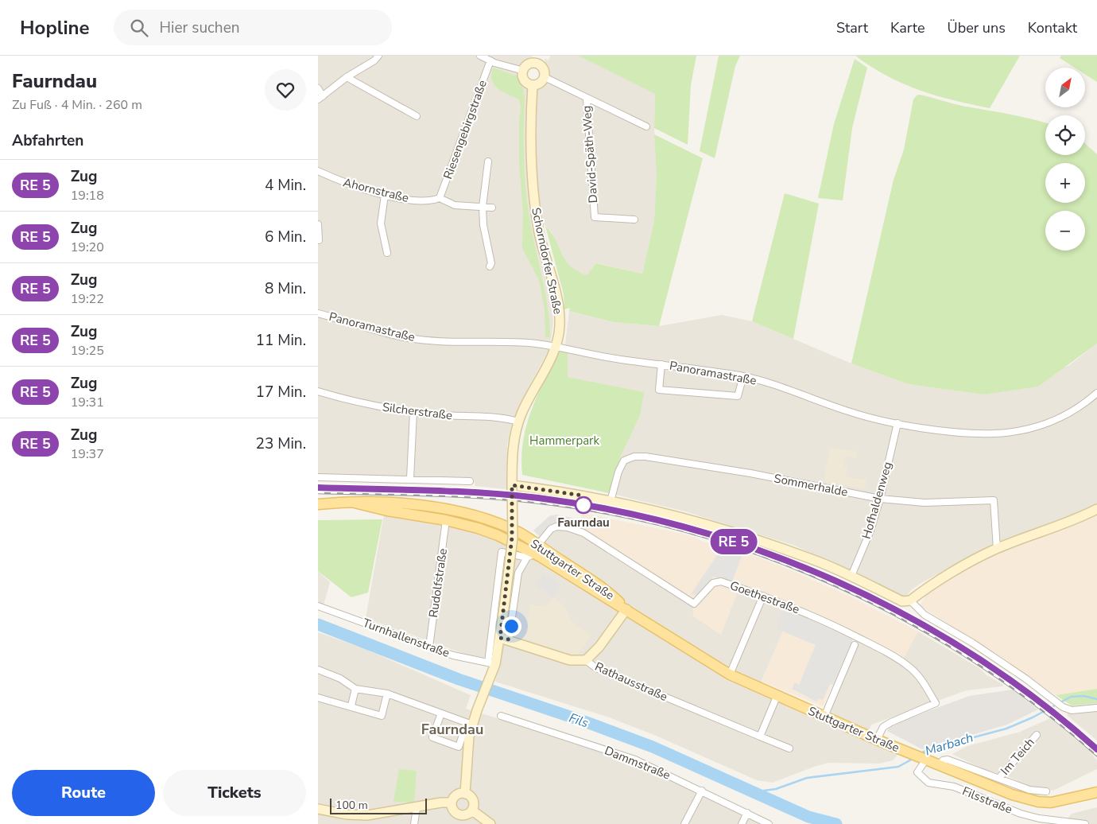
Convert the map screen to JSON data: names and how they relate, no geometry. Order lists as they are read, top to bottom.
{
  "streets": {
    "main road": ["Stuttgarter Straße"],
    "street": [
      "Riesengebirgstraße",
      "David-Späth-Weg",
      "Ahornstraße",
      "Schorndorfer Straße",
      "Panoramastraße",
      "Silcherstraße",
      "Sommerhalde",
      "Hofhaldenweg",
      "Rudolfstraße",
      "Goethestraße",
      "Turnhallenstraße",
      "Rathausstraße",
      "Im Teich",
      "Dammstraße",
      "Filsstraße"
    ]
  },
  "crossings": [
    ["Riesengebirgstraße", "Ahornstraße"],
    ["Schorndorfer Straße", "Panoramastraße"],
    ["Schorndorfer Straße", "Silcherstraße"],
    ["Schorndorfer Straße", "Turnhallenstraße"],
    ["Schorndorfer Straße", "Rathausstraße"],
    ["Panoramastraße", "Hofhaldenweg"],
    ["Sommerhalde", "Hofhaldenweg"],
    ["Stuttgarter Straße", "Rudolfstraße"],
    ["Stuttgarter Straße", "Goethestraße"],
    ["Stuttgarter Straße", "Im Teich"],
    ["Stuttgarter Straße", "Filsstraße"],
    ["Rudolfstraße", "Turnhallenstraße"]
  ],
  "districts": ["Faurndau"],
  "water": ["Fils", "Marbach"],
  "parks": ["Hammerpark"],
  "places": ["Faurndau"],
  "scale_bar": "100 m",
  "north": "top right",
  "page": {
    "header": "Hopline",
    "search": "Hier suchen",
    "nav": [
      "Start",
      "Karte",
      "Über uns",
      "Kontakt"
    ],
    "heading": [
      ["Faurndau", "Zu Fuß · 4 Min. · 260 m"],
      "Abfahrten"
    ],
    "on_map": "RE 5",
    "map_buttons": ["+", "−"],
    "list": [
      {
        "mark": "RE 5",
        "name": "Zug",
        "note": "19:18",
        "value": "4 Min."
      },
      {
        "mark": "RE 5",
        "name": "Zug",
        "note": "19:20",
        "value": "6 Min."
      },
      {
        "mark": "RE 5",
        "name": "Zug",
        "note": "19:22",
        "value": "8 Min."
      },
      {
        "mark": "RE 5",
        "name": "Zug",
        "note": "19:25",
        "value": "11 Min."
      },
      {
        "mark": "RE 5",
        "name": "Zug",
        "note": "19:31",
        "value": "17 Min."
      },
      {
        "mark": "RE 5",
        "name": "Zug",
        "note": "19:37",
        "value": "23 Min."
      }
    ],
    "buttons": ["Route", "Tickets"],
    "scale": "100 m"
  }
}
